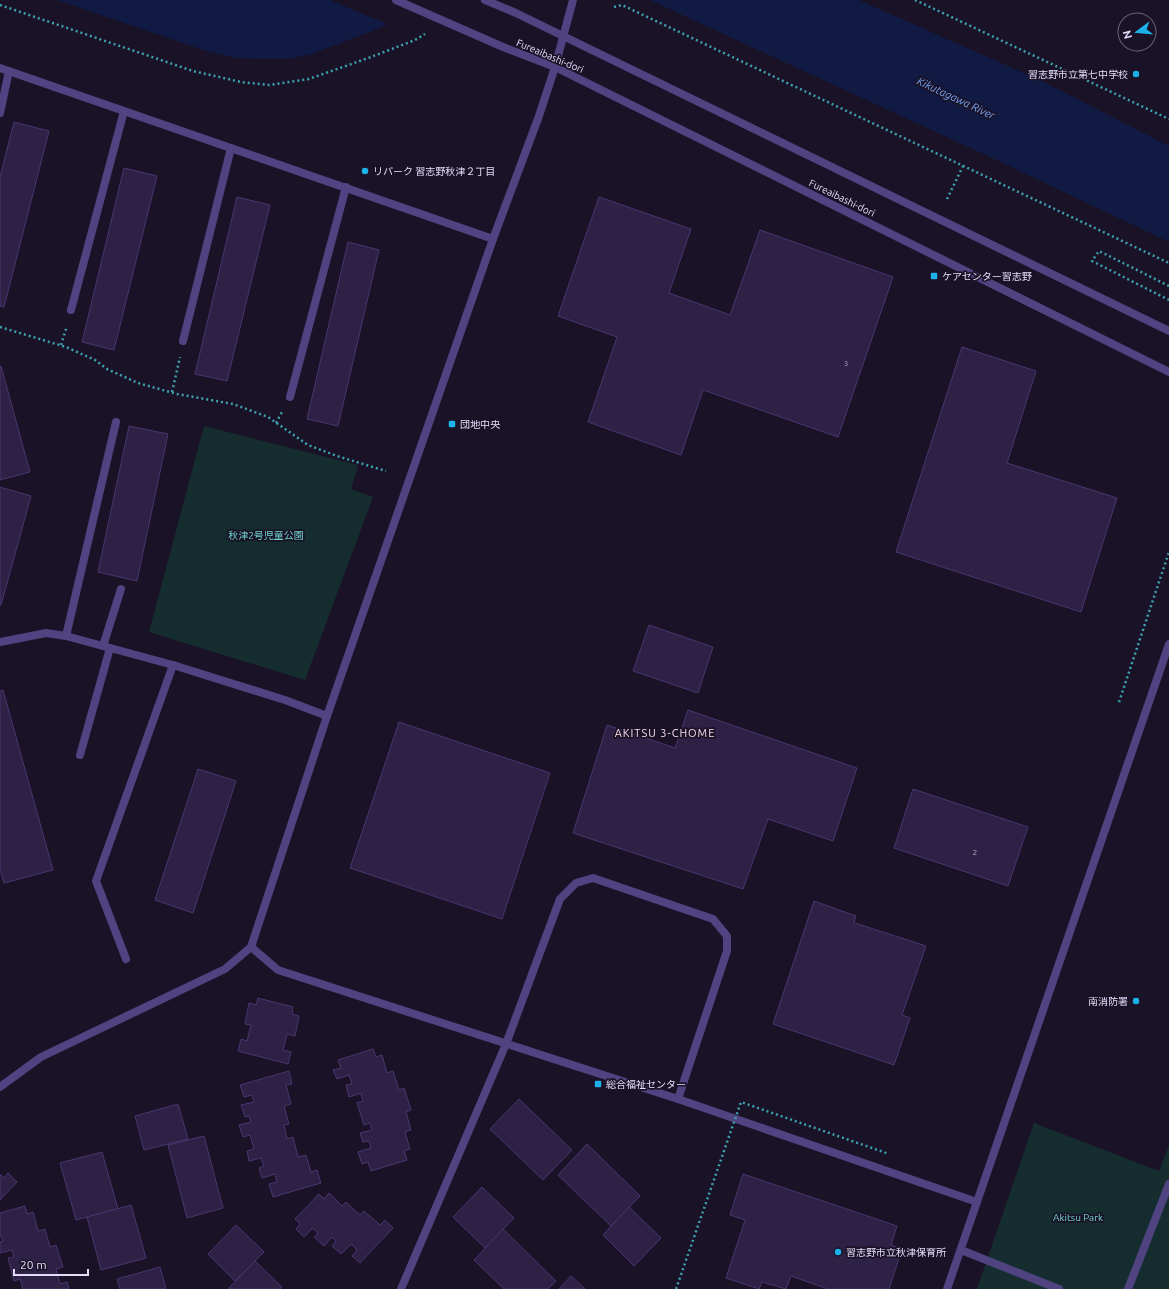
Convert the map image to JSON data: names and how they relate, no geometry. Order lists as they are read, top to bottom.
{
  "streets": {
    "street": ["Fureaibashi-dori"]
  },
  "districts": ["AKITSU 3-CHOME"],
  "water": ["Kikutagawa River"],
  "parks": ["秋津2号児童公園", "Akitsu Park"],
  "places": {
    "other": [
      "習志野市立第七中学校",
      "リパーク 習志野秋津２丁目",
      "南消防署",
      "習志野市立秋津保育所"
    ],
    "transit": ["ケアセンター習志野", "団地中央", "総合福祉センター"]
  },
  "house_numbers": ["3", "2"],
  "scale_bar": "20 m",
  "north": "left"
}
